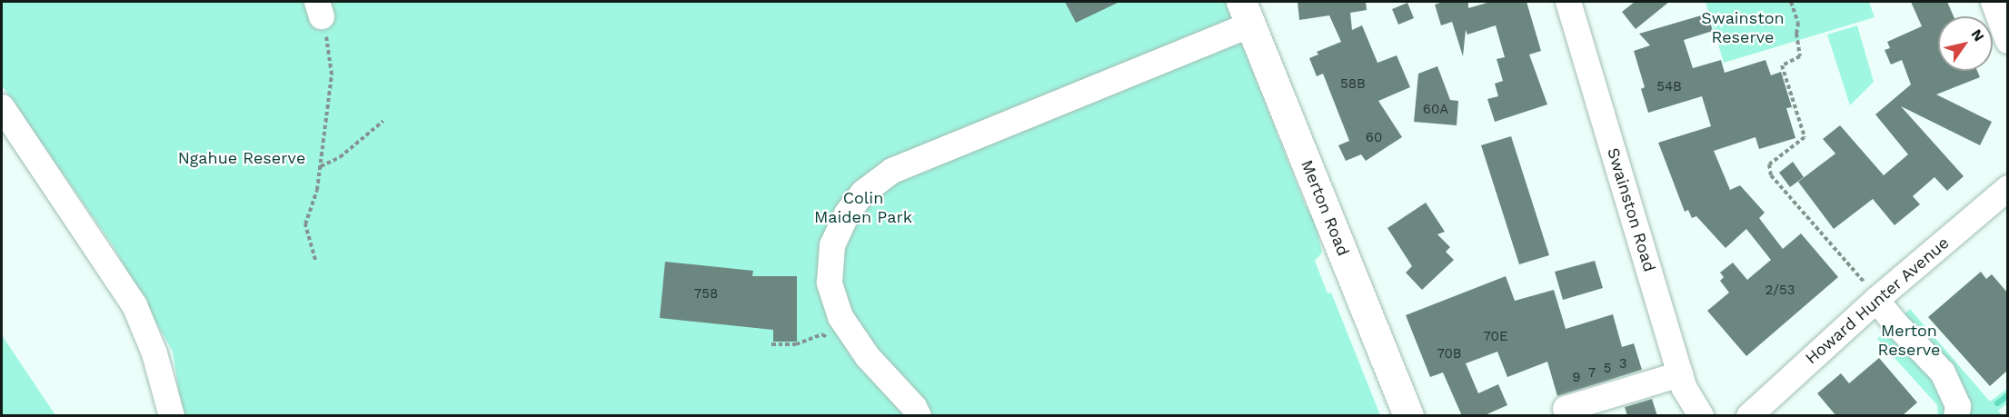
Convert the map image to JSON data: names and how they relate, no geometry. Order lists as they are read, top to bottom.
{
  "streets": {
    "main road": ["Merton Road"],
    "street": ["Swainston Road", "Howard Hunter Avenue"]
  },
  "parks": [
    "Swainston Reserve",
    "Ngahue Reserve",
    "Colin Maiden Park",
    "Merton Reserve"
  ],
  "house_numbers": [
    "58B",
    "54B",
    "60A",
    "60",
    "2/53",
    "758",
    "70E",
    "70B",
    "3",
    "5",
    "7",
    "9"
  ],
  "north": "top right"
}
